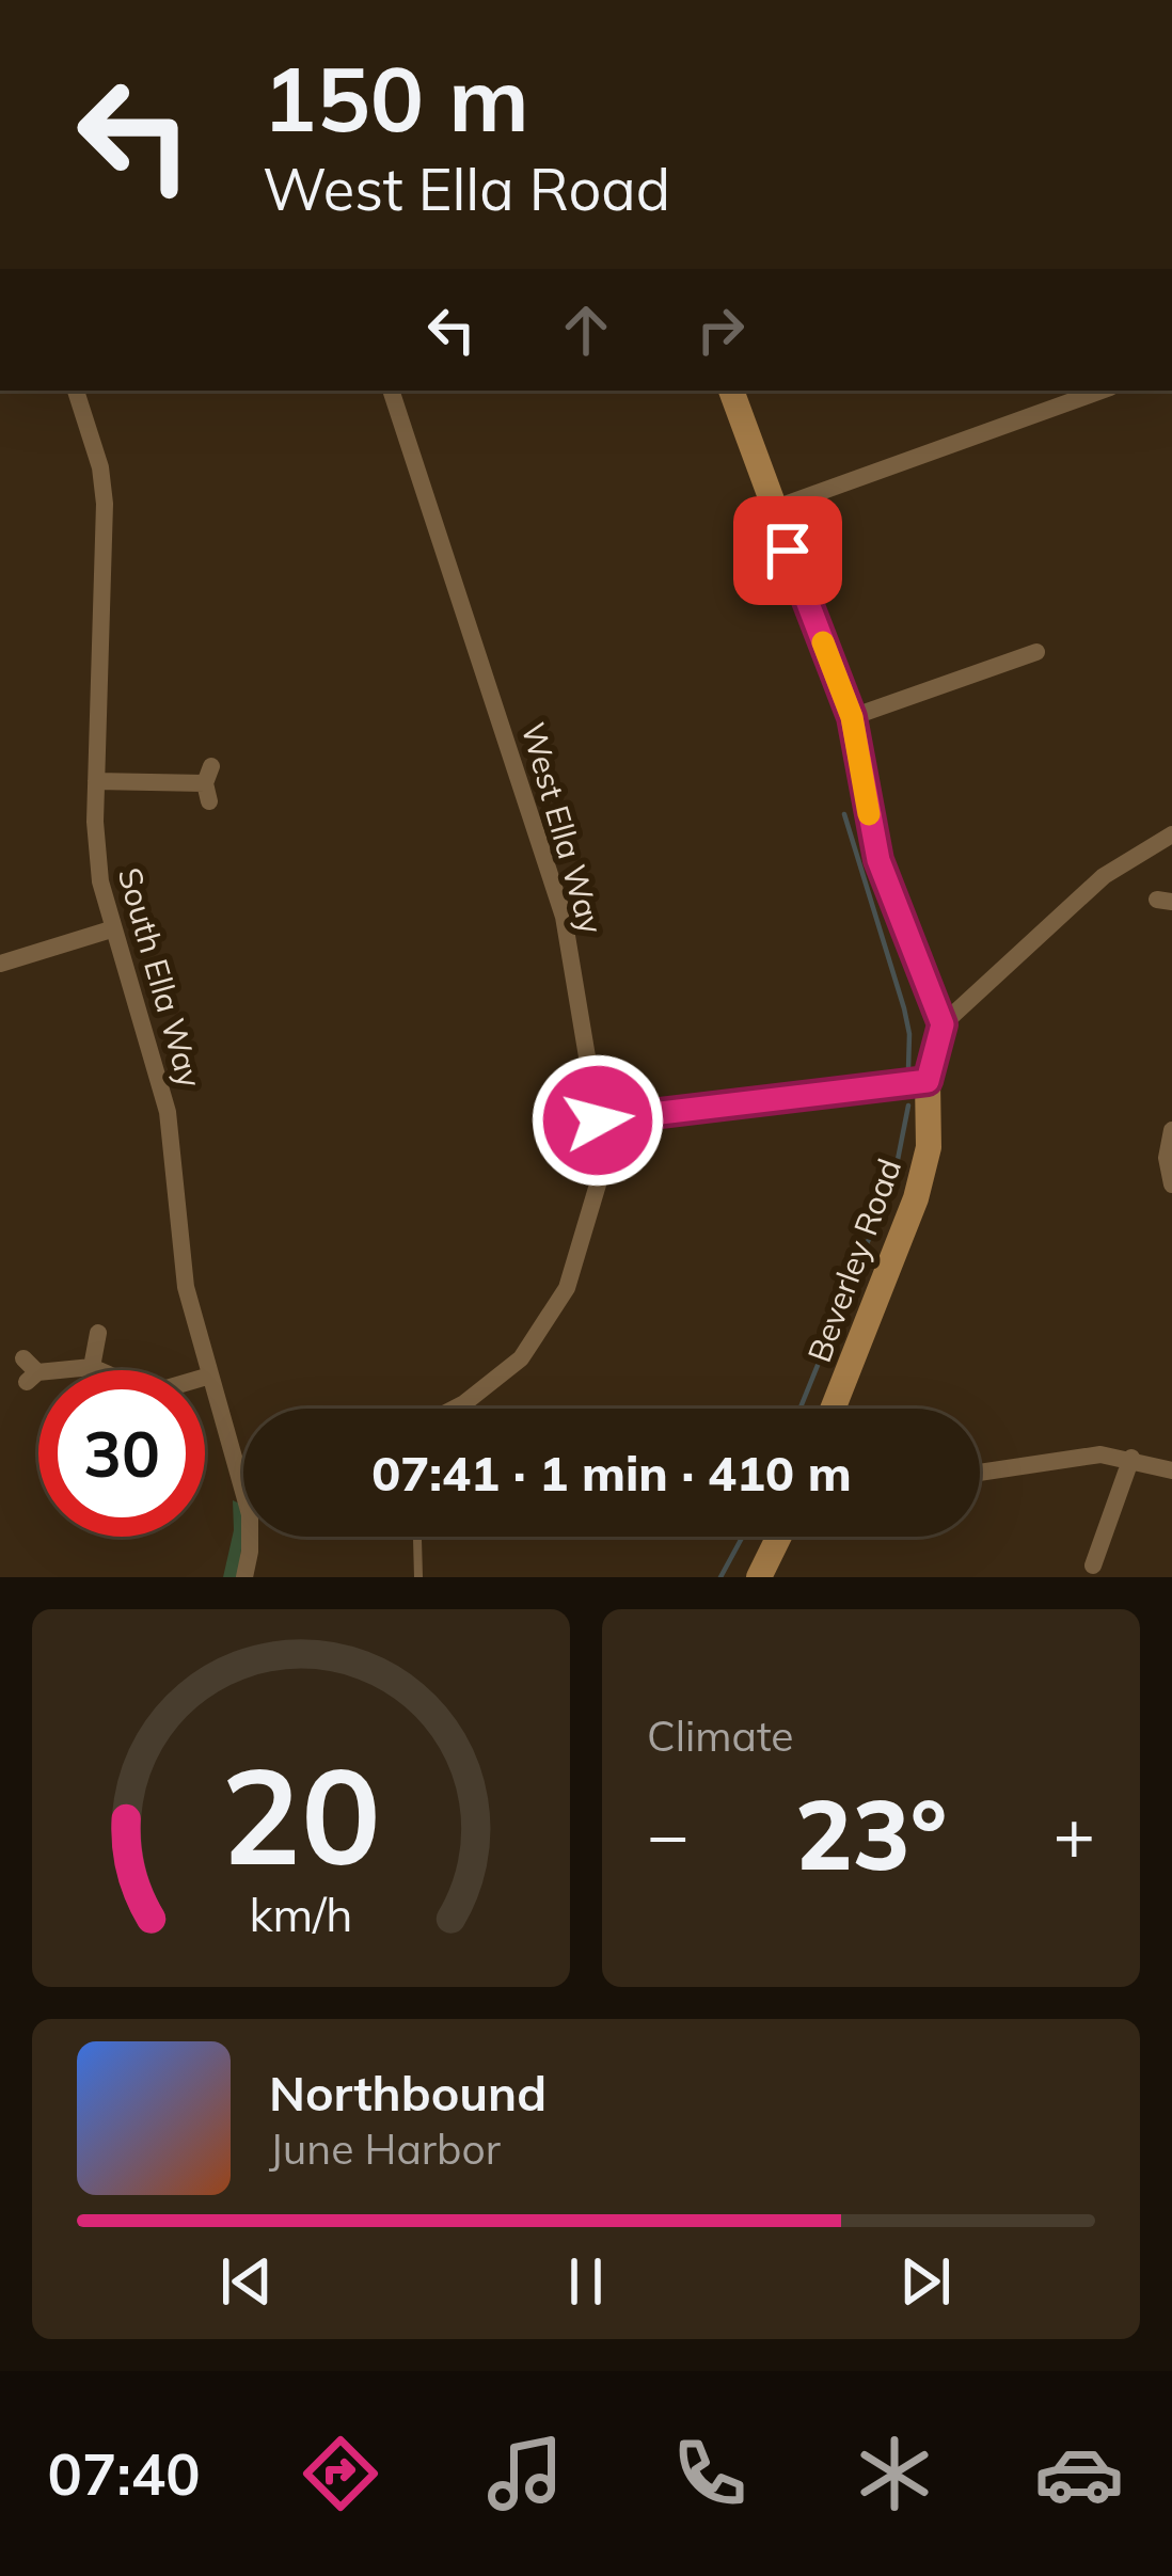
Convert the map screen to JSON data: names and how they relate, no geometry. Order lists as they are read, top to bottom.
{
  "streets": {
    "street": ["West Ella Way", "South Ella Way", "Beverley Road"]
  },
  "page": {
    "turn": ["150 m", "West Ella Road"],
    "limit": "30",
    "trip": "07:41 · 1 min · 410 m",
    "tile": "Climate",
    "heat": ["−", "23°", "+"],
    "song": ["Northbound", "June Harbor"],
    "tabs": "07:40",
    "gauge": ["20", "km/h"]
  }
}
